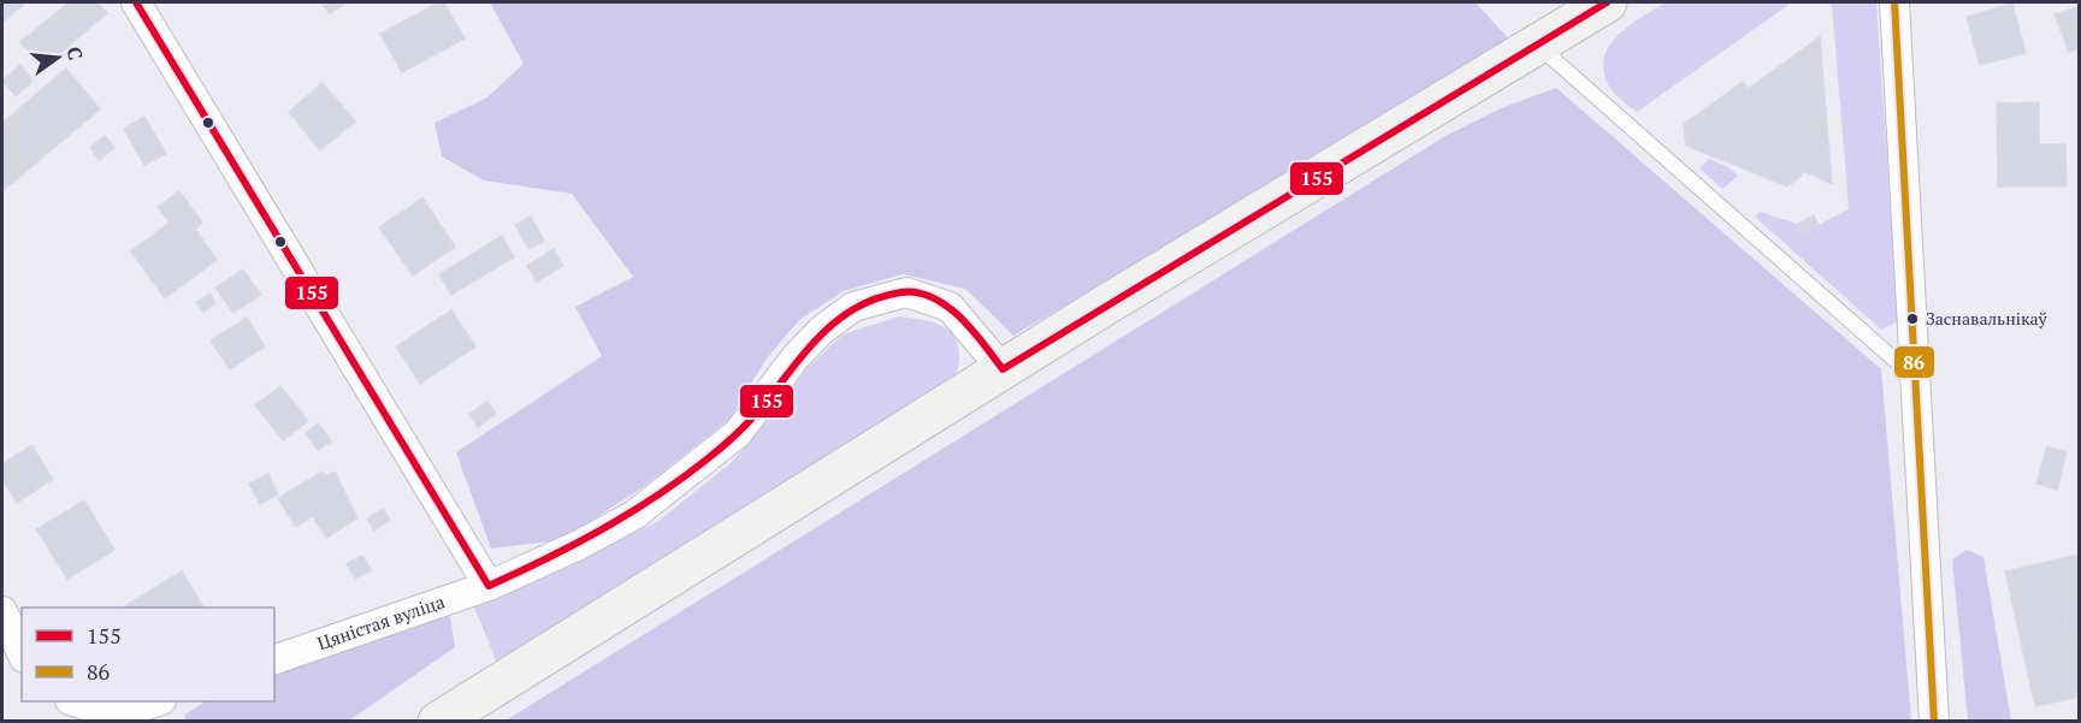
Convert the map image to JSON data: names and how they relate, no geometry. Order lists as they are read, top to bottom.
{
  "streets": {
    "street": ["Цяністая вуліца"]
  },
  "places": ["Заснавальнікаў"],
  "lines": ["transit line 155", "transit line 86"],
  "legend": ["155", "86"],
  "north": "right"
}
